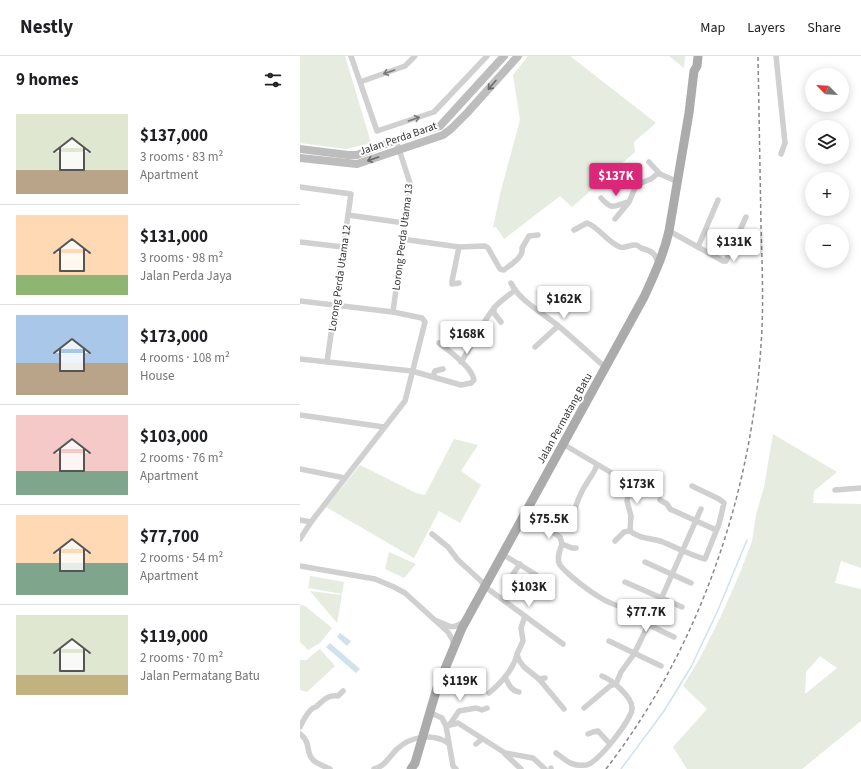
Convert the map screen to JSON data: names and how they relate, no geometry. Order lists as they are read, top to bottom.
{
  "streets": {
    "main road": ["Jalan Permatang Batu"],
    "street": ["Jalan Perda Barat", "Lorong Perda Utama 13", "Lorong Perda Utama 12"]
  },
  "crossings": [
    ["Jalan Perda Barat", "Lorong Perda Utama 13"]
  ],
  "north": "top left",
  "page": {
    "header": "Nestly",
    "nav": ["Map", "Layers", "Share"],
    "heading": "9 homes",
    "map_buttons": ["+", "−"],
    "list": [
      {
        "name": "$137,000",
        "note": "3 rooms · 83 m² · Apartment"
      },
      {
        "name": "$131,000",
        "note": "3 rooms · 98 m² · Jalan Perda Jaya"
      },
      {
        "name": "$173,000",
        "note": "4 rooms · 108 m² · House"
      },
      {
        "name": "$103,000",
        "note": "2 rooms · 76 m² · Apartment"
      },
      {
        "name": "$77,700",
        "note": "2 rooms · 54 m² · Apartment"
      },
      {
        "name": "$119,000",
        "note": "2 rooms · 70 m² · Jalan Permatang Batu"
      }
    ],
    "price": [
      "$137K",
      "$131K",
      "$162K",
      "$168K",
      "$173K",
      "$75.5K",
      "$103K",
      "$77.7K",
      "$119K"
    ]
  }
}
